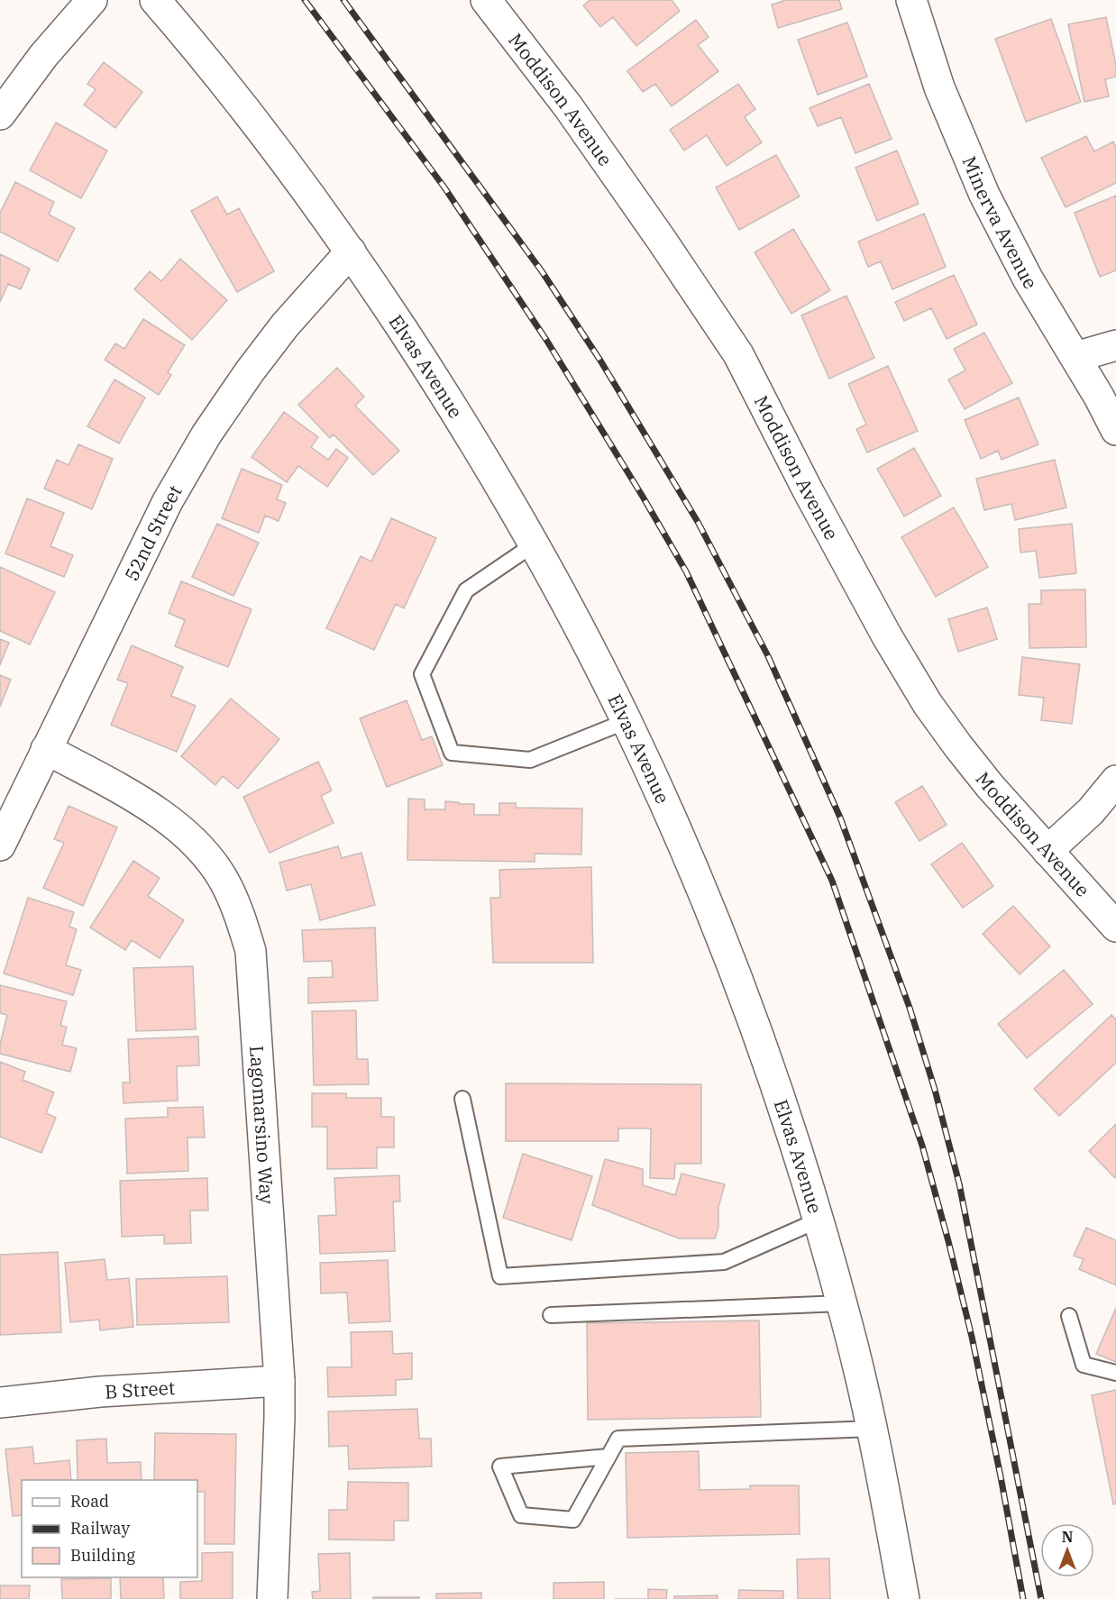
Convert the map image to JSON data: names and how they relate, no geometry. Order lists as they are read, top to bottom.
{
  "streets": {
    "street": [
      "Moddison Avenue",
      "Minerva Avenue",
      "Elvas Avenue",
      "52nd Street",
      "Lagomarsino Way",
      "B Street"
    ]
  },
  "crossings": [
    ["Elvas Avenue", "52nd Street"],
    ["52nd Street", "Lagomarsino Way"],
    ["Lagomarsino Way", "B Street"]
  ],
  "legend": ["Road", "Railway", "Building"],
  "north": "top"
}
